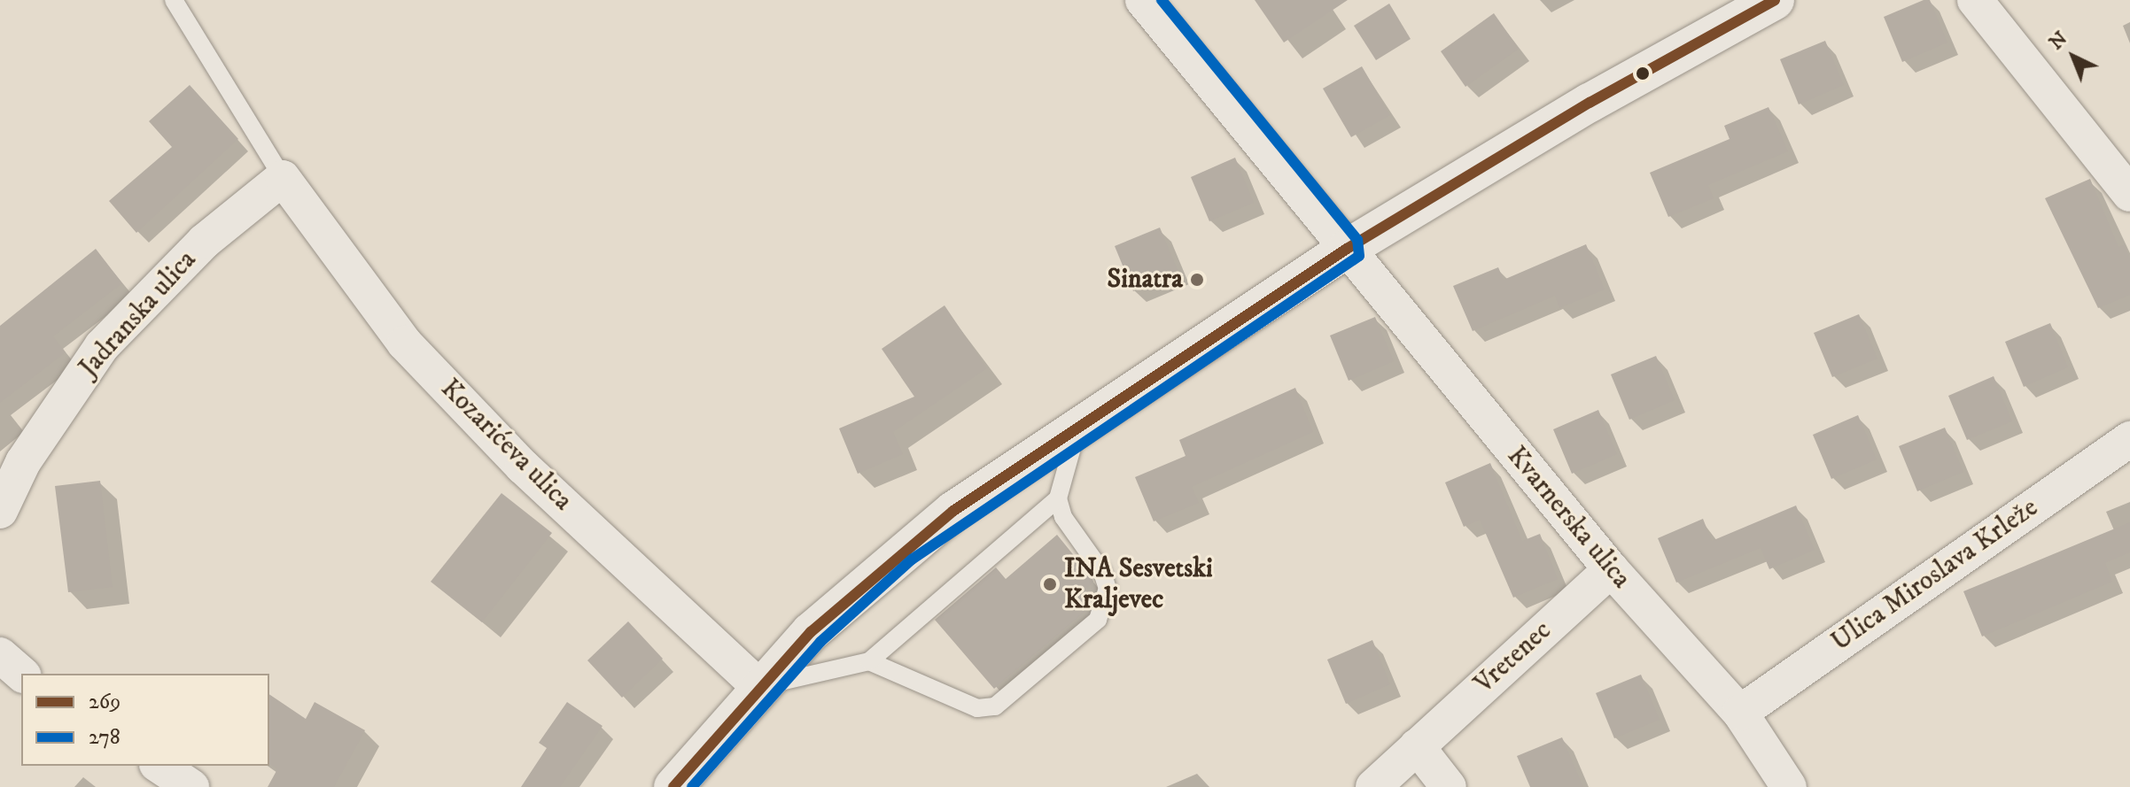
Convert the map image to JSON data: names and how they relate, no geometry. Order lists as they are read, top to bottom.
{
  "streets": {
    "street": [
      "Jadranska ulica",
      "Kozarićeva ulica",
      "Kvarnerska ulica",
      "Ulica Miroslava Krleže",
      "Vretenec"
    ]
  },
  "crossings": [
    ["Jadranska ulica", "Kozarićeva ulica"],
    ["Kvarnerska ulica", "Ulica Miroslava Krleže"],
    ["Kvarnerska ulica", "Vretenec"]
  ],
  "places": ["Sinatra", "INA Sesvetski Kraljevec"],
  "lines": ["transit line 269", "transit line 278"],
  "legend": ["269", "278"],
  "north": "top left"
}
